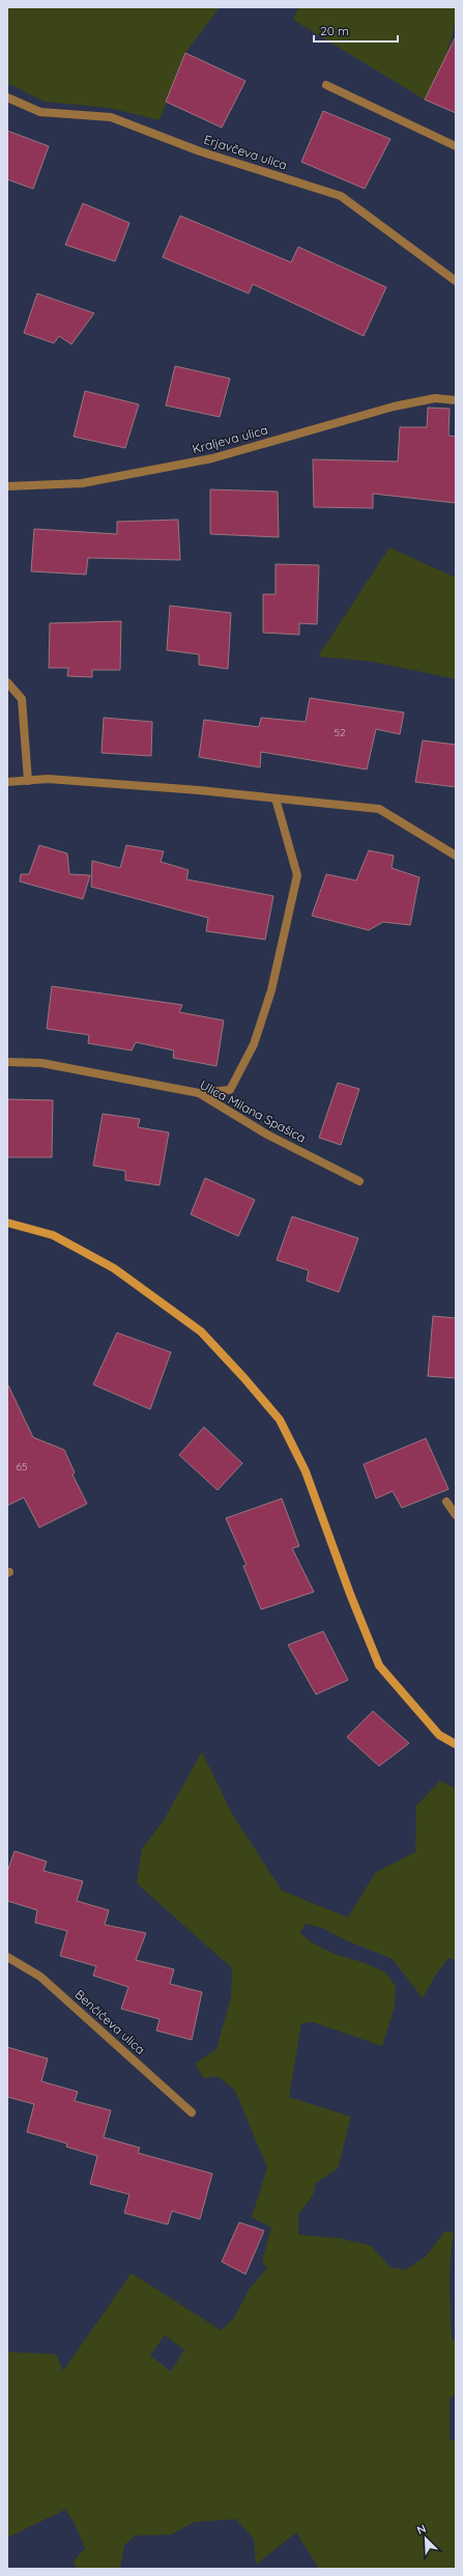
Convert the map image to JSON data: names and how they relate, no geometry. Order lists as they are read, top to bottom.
{
  "streets": {
    "street": [
      "Erjavčeva ulica",
      "Kraljeva ulica",
      "Ulica Milana Spašica",
      "Benčičeva ulica"
    ]
  },
  "house_numbers": ["52", "65"],
  "scale_bar": "20 m",
  "north": "top left"
}
